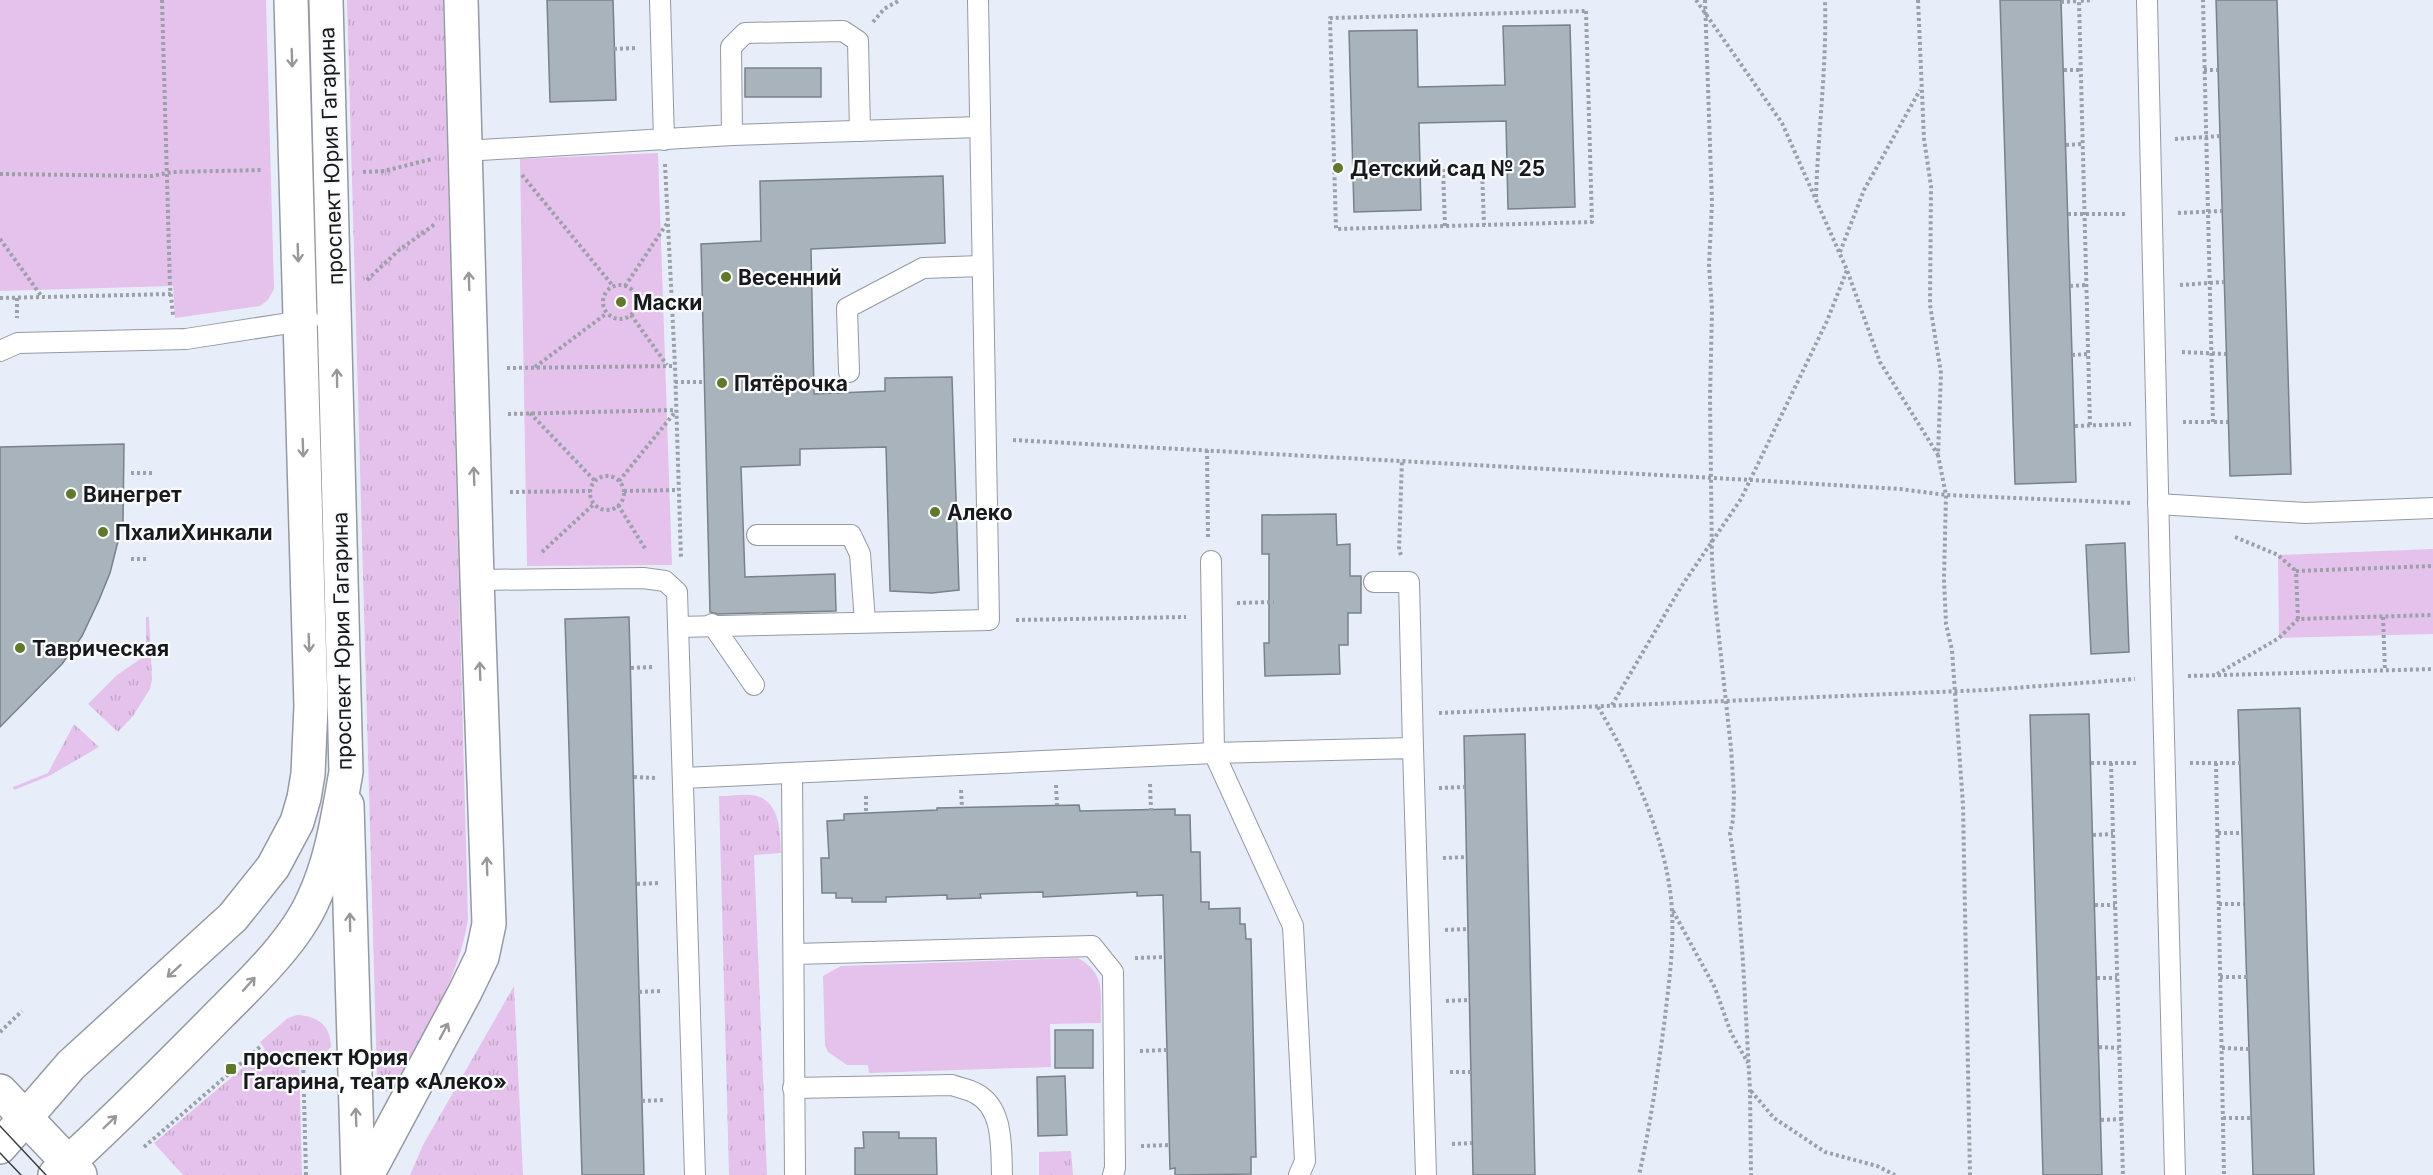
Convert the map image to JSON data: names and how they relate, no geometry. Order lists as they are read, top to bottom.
{
  "streets": {
    "main road": ["проспект Юрия Гагарина"]
  },
  "places": {
    "other": [
      "Детский сад № 25",
      "Весенний",
      "Маски",
      "Пятёрочка",
      "Винегрет",
      "Алеко",
      "ПхалиХинкали",
      "Таврическая"
    ],
    "transit": ["проспект Юрия Гагарина, театр «Алеко»"]
  }
}
